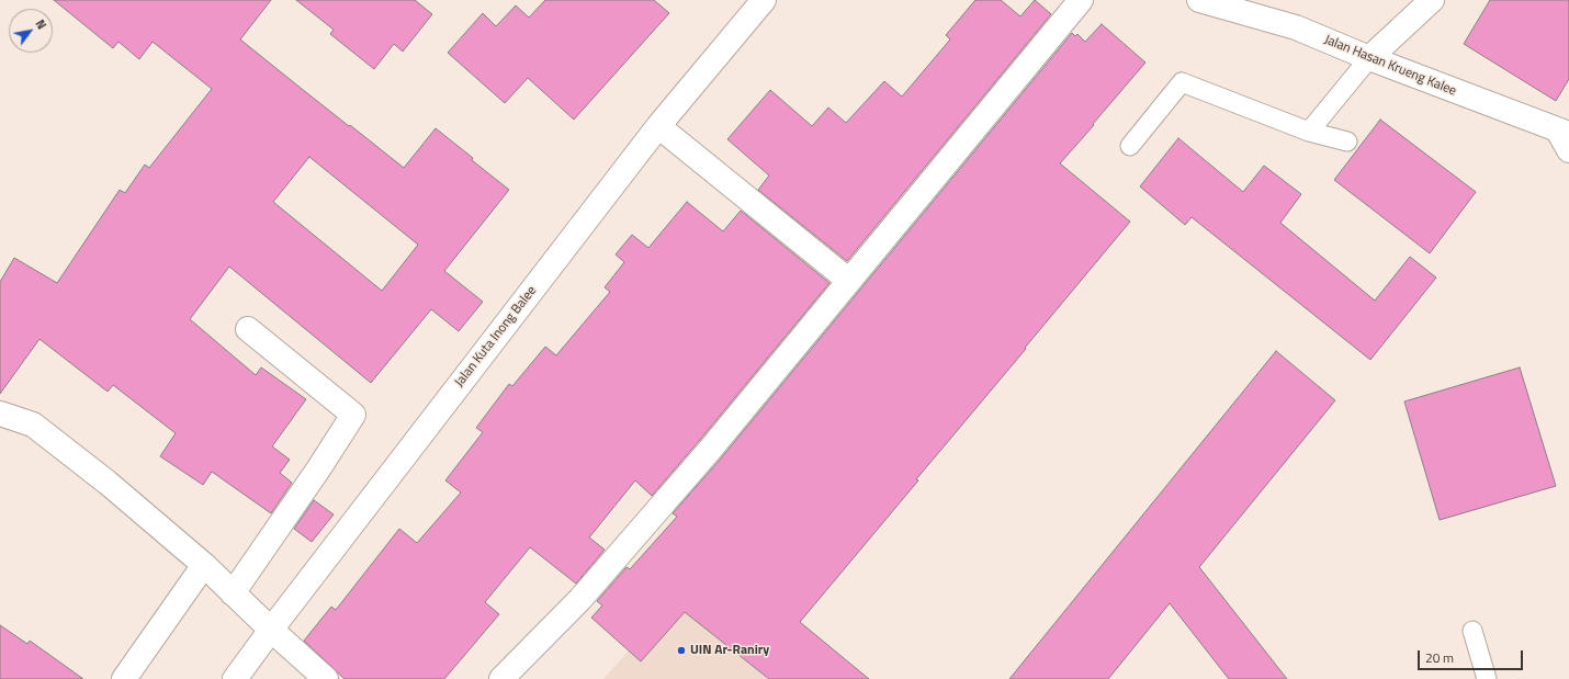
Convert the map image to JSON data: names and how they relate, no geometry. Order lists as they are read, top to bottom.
{
  "streets": {
    "street": ["Jalan Hasan Krueng Kalee", "Jalan Kuta Inong Balee"]
  },
  "places": ["UIN Ar-Raniry"],
  "scale_bar": "20 m",
  "north": "top right"
}
